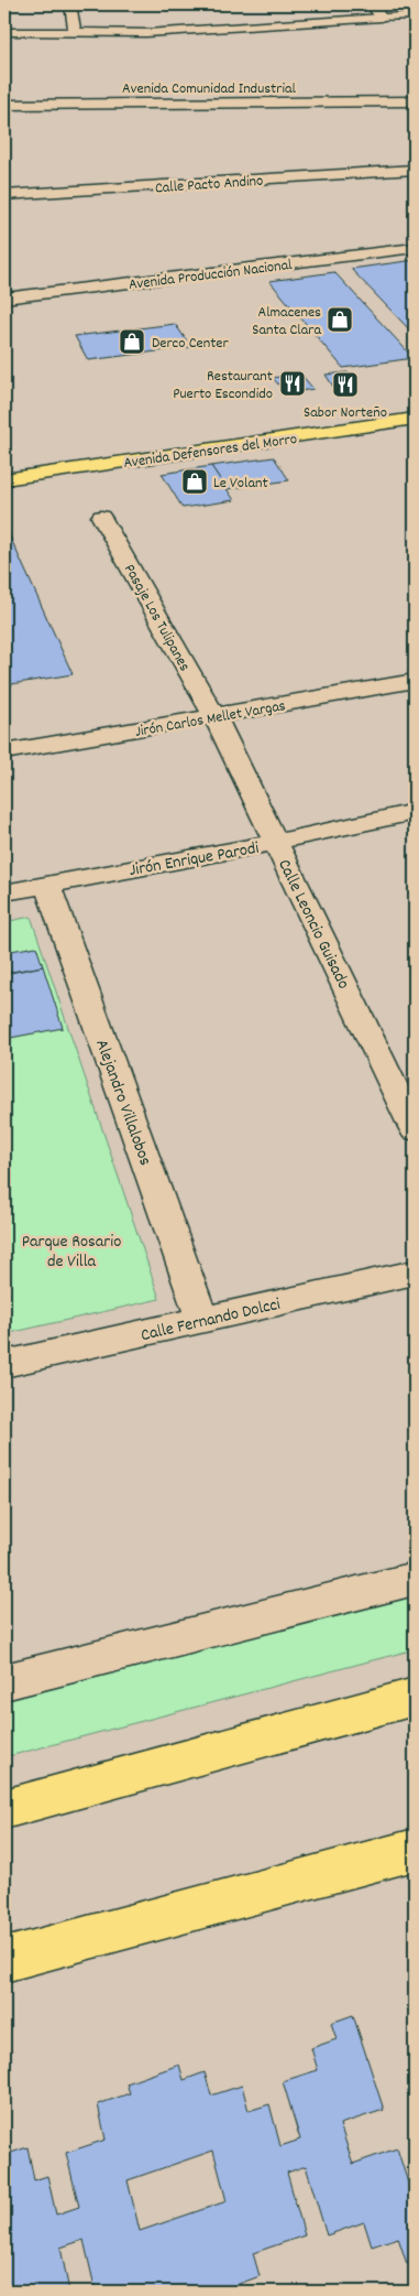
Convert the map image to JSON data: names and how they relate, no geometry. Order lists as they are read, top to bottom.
{
  "streets": {
    "main road": ["Avenida Defensores del Morro"],
    "street": [
      "Avenida Comunidad Industrial",
      "Calle Pacto Andino",
      "Avenida Producción Nacional",
      "Pasaje Los Tulipanes",
      "Jirón Carlos Mellet Vargas",
      "Jirón Enrique Parodi",
      "Calle Leoncio Guisado",
      "Alejandro Villalobos",
      "Calle Fernando Dolcci"
    ]
  },
  "crossings": [
    ["Pasaje Los Tulipanes", "Jirón Carlos Mellet Vargas"],
    ["Pasaje Los Tulipanes", "Calle Leoncio Guisado"],
    ["Jirón Carlos Mellet Vargas", "Calle Leoncio Guisado"],
    ["Jirón Enrique Parodi", "Calle Leoncio Guisado"],
    ["Jirón Enrique Parodi", "Alejandro Villalobos"],
    ["Alejandro Villalobos", "Calle Fernando Dolcci"]
  ],
  "parks": ["Parque Rosario de Villa"],
  "places": {
    "shop": ["Almacenes Santa Clara", "Derco Center", "Le Volant"],
    "restaurant": ["Restaurant Puerto Escondido", "Sabor Norteño"]
  }
}
